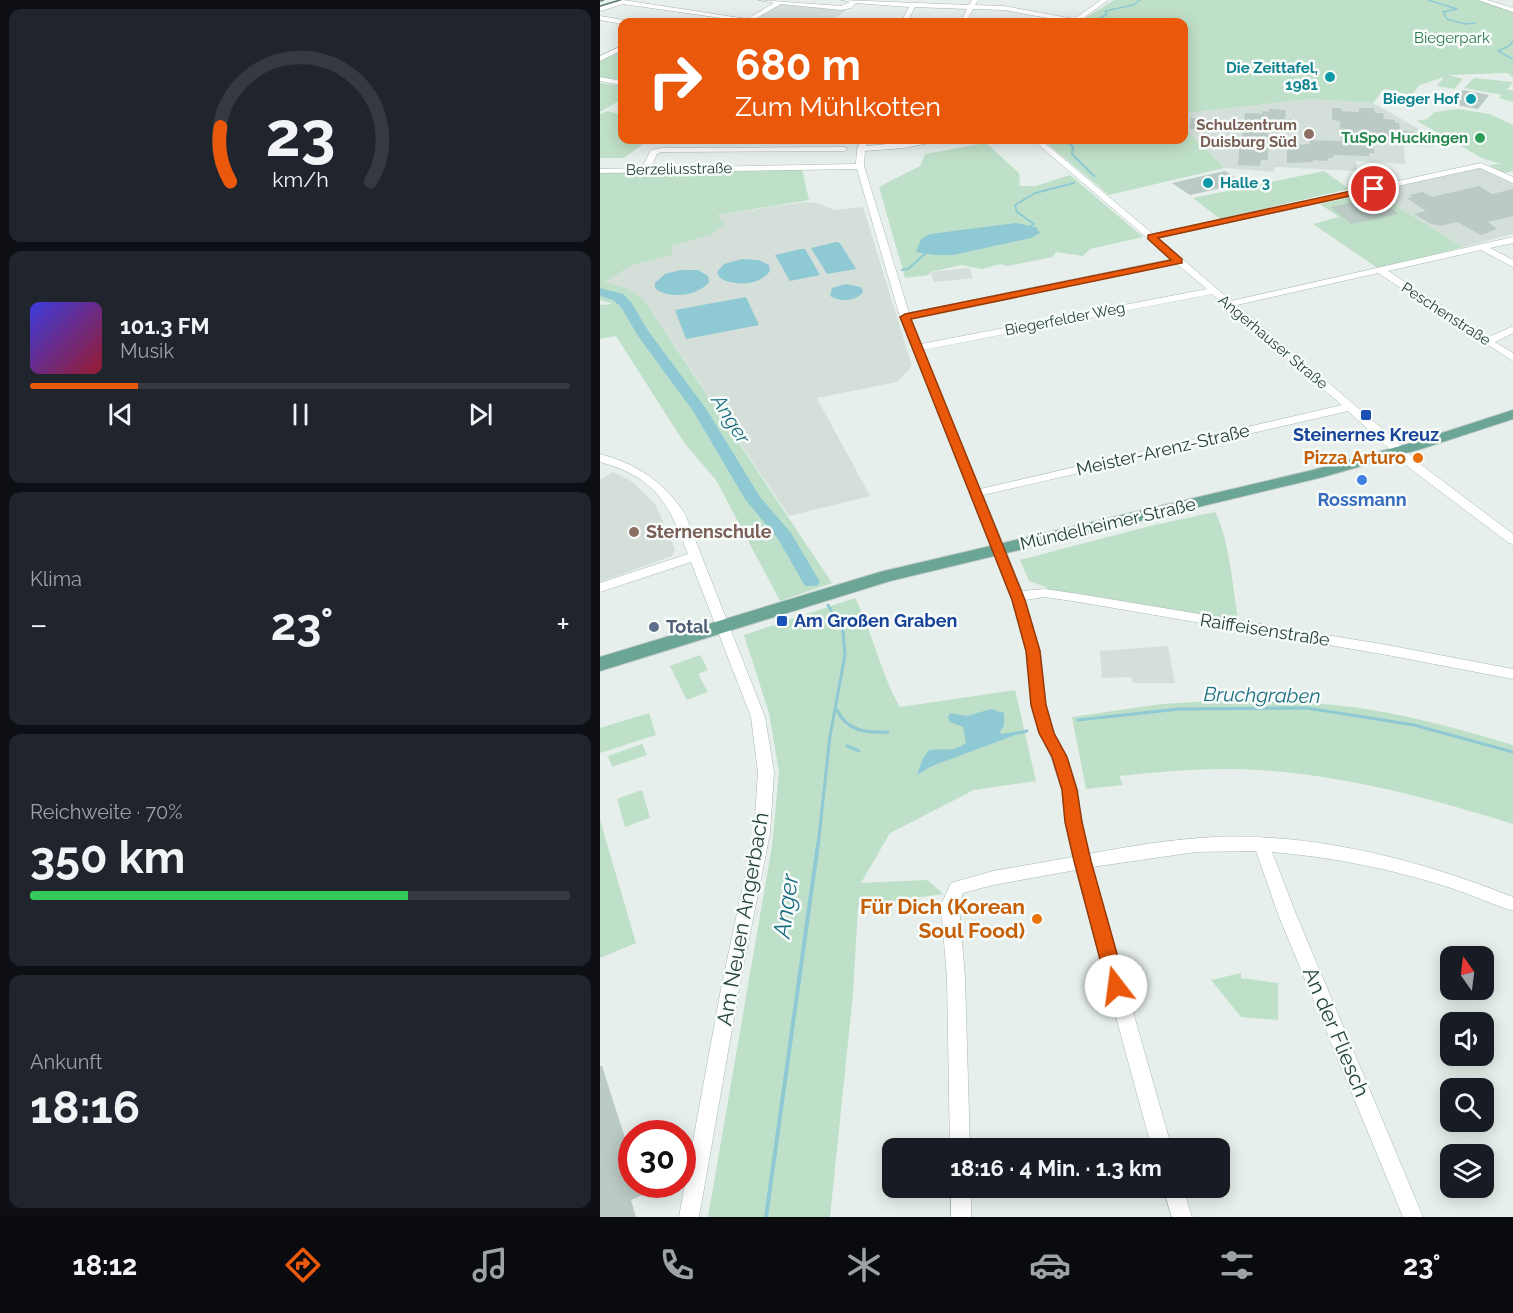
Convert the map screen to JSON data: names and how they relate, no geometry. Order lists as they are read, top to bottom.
{
  "streets": {
    "main road": ["Mündelheimer Straße"],
    "street": [
      "Berzeliusstraße",
      "Peschenstraße",
      "Biegerfelder Weg",
      "Angerhauser Straße",
      "Meister-Arenz-Straße",
      "Raiffeisenstraße",
      "Am Neuen Angerbach",
      "An der Fliesch"
    ]
  },
  "crossings": [
    ["Biegerfelder Weg", "Angerhauser Straße"],
    ["Angerhauser Straße", "Meister-Arenz-Straße"],
    ["Angerhauser Straße", "Mündelheimer Straße"],
    ["Mündelheimer Straße", "Am Neuen Angerbach"]
  ],
  "water": ["Anger", "Bruchgraben"],
  "parks": ["Biegerpark"],
  "places": {
    "other": [
      "Die Zeittafel, 1981",
      "Bieger Hof",
      "Schulzentrum Duisburg Süd",
      "TuSpo Huckingen",
      "Halle 3",
      "Pizza Arturo",
      "Rossmann",
      "Sternenschule",
      "Total",
      "Für Dich (Korean Soul Food)"
    ],
    "transit": ["Steinernes Kreuz", "Am Großen Graben"]
  },
  "north": "top",
  "page": {
    "turn": ["680 m", "Zum Mühlkotten"],
    "song": ["101.3 FM", "Musik"],
    "tile": [
      "Klima",
      ["Reichweite · 70%", "350 km"],
      ["Ankunft", "18:16"]
    ],
    "heat": ["−", "23°", "+"],
    "limit": "30",
    "trip": "18:16 · 4 Min. · 1.3 km",
    "tabs": ["18:12", "23°"],
    "gauge": ["23", "km/h"]
  }
}
